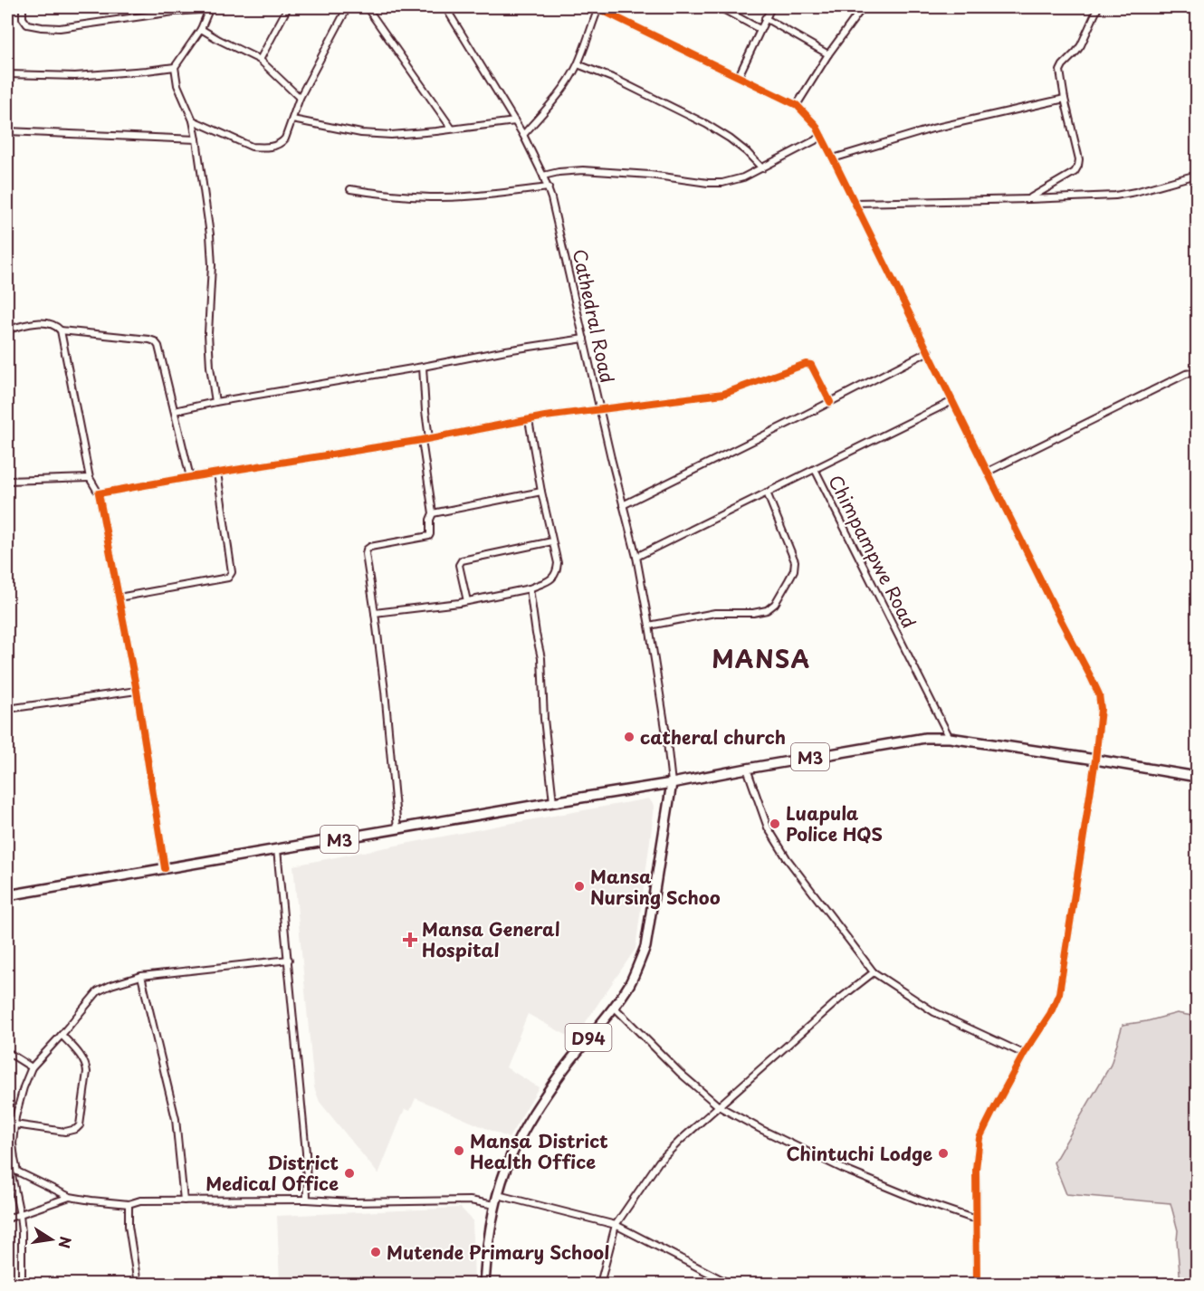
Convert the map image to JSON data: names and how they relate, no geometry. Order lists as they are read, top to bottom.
{
  "streets": {
    "main road": ["M3", "D94"],
    "street": ["Cathedral Road", "Chimpampwe Road"]
  },
  "crossings": [
    ["Cathedral Road", "Chimpampwe Road"],
    ["Cathedral Road", "M3"],
    ["Cathedral Road", "D94"],
    ["Chimpampwe Road", "M3"],
    ["M3", "D94"]
  ],
  "districts": ["MANSA"],
  "places": {
    "other": [
      "catheral church",
      "Luapula Police HQS",
      "Mansa Nursing Schoo",
      "Mansa District Health Office",
      "Chintuchi Lodge",
      "District Medical Office",
      "Mutende Primary School"
    ],
    "health": ["Mansa General Hospital"]
  },
  "north": "right"
}
